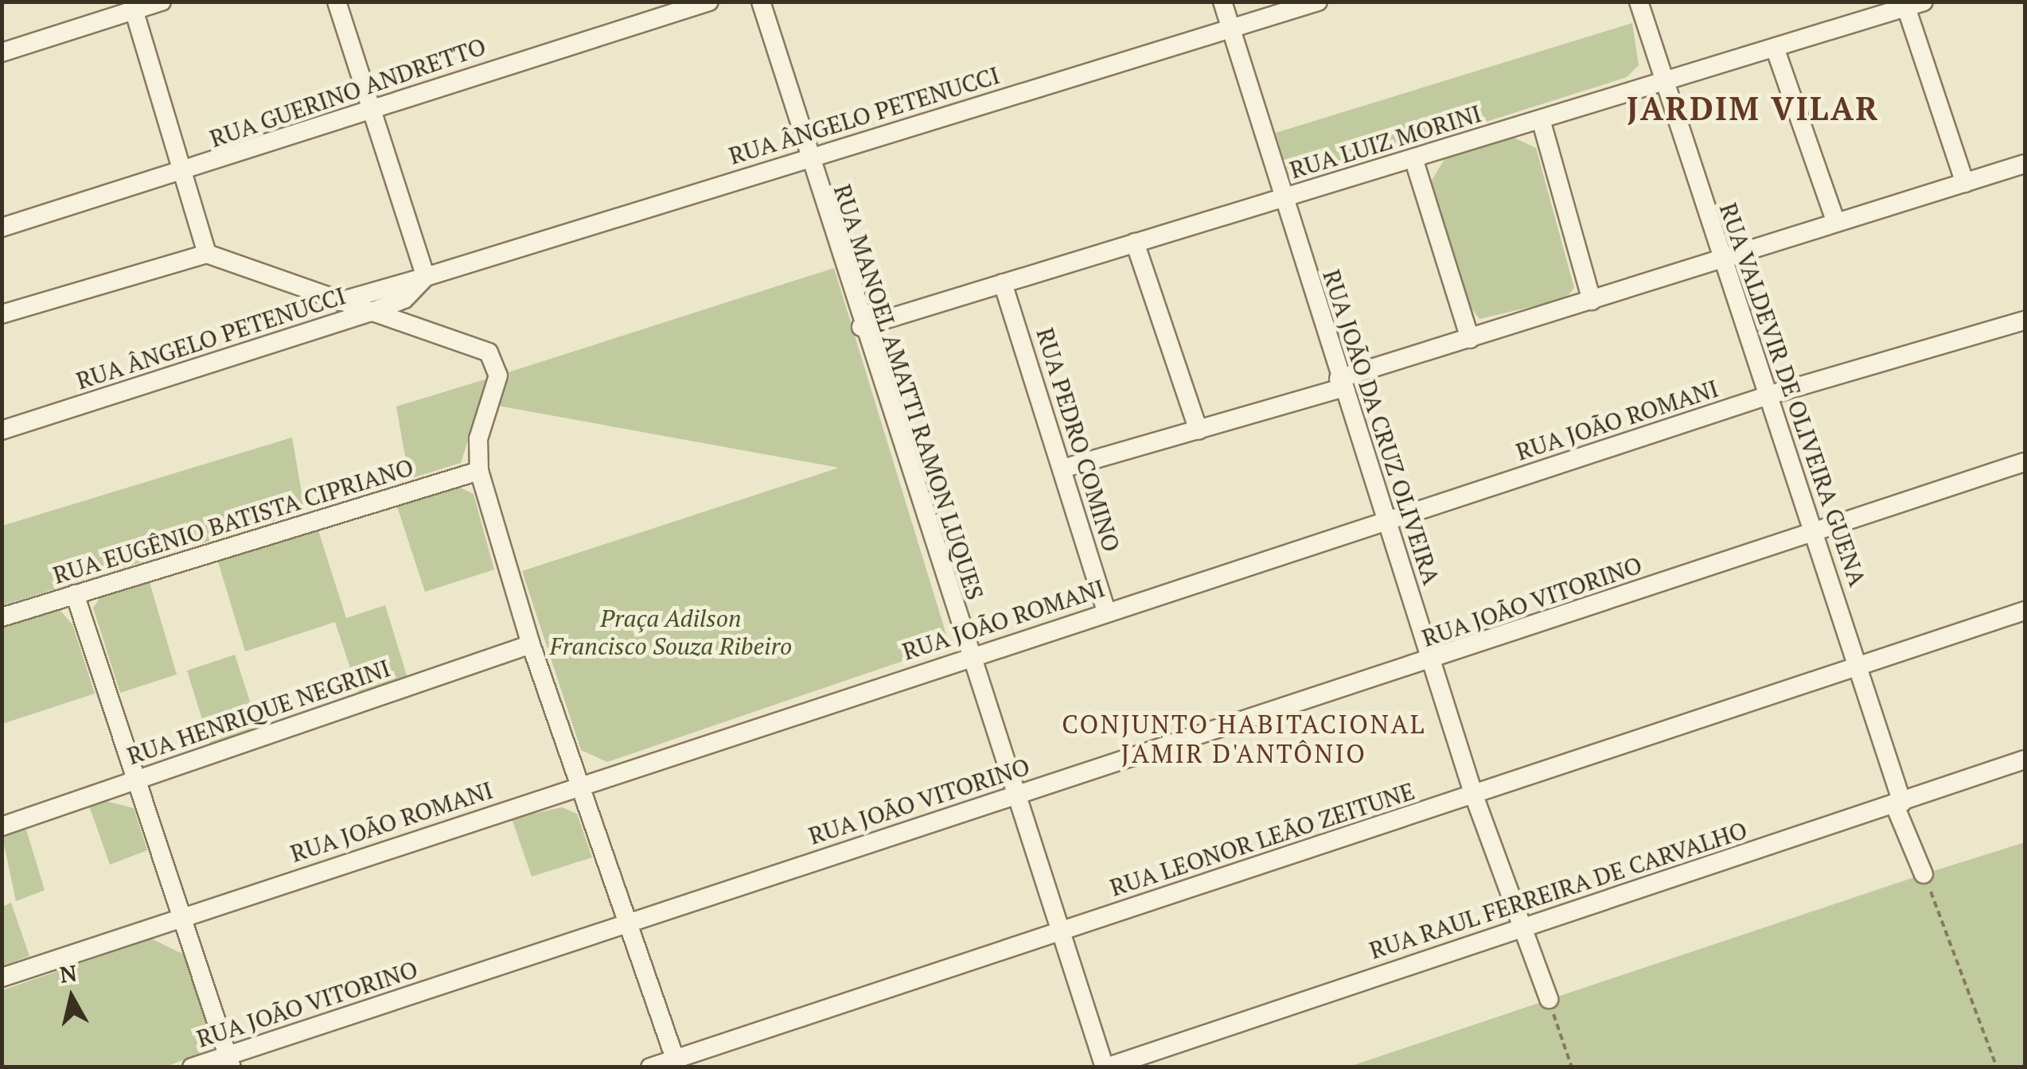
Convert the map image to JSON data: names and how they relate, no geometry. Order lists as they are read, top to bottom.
{
  "streets": {
    "street": [
      "RUA GUERINO ANDRETTO",
      "RUA ÂNGELO PETENUCCI",
      "RUA LUIZ MORINI",
      "RUA MANOEL AMATTI RAMON LUQUES",
      "RUA VALDEVIR DE OLIVEIRA GUENA",
      "RUA JOÃO ROMANI",
      "RUA JOÃO DA CRUZ OLIVEIRA",
      "RUA PEDRO COMINO",
      "RUA EUGÊNIO BATISTA CIPRIANO",
      "RUA JOÃO VITORINO",
      "RUA HENRIQUE NEGRINI",
      "RUA LEONOR LEÃO ZEITUNE",
      "RUA RAUL FERREIRA DE CARVALHO"
    ]
  },
  "crossings": [
    ["RUA ÂNGELO PETENUCCI", "RUA MANOEL AMATTI RAMON LUQUES"],
    ["RUA ÂNGELO PETENUCCI", "RUA JOÃO DA CRUZ OLIVEIRA"],
    ["RUA LUIZ MORINI", "RUA MANOEL AMATTI RAMON LUQUES"],
    ["RUA LUIZ MORINI", "RUA VALDEVIR DE OLIVEIRA GUENA"],
    ["RUA LUIZ MORINI", "RUA JOÃO DA CRUZ OLIVEIRA"],
    ["RUA LUIZ MORINI", "RUA PEDRO COMINO"],
    ["RUA MANOEL AMATTI RAMON LUQUES", "RUA JOÃO ROMANI"],
    ["RUA MANOEL AMATTI RAMON LUQUES", "RUA JOÃO VITORINO"],
    ["RUA MANOEL AMATTI RAMON LUQUES", "RUA LEONOR LEÃO ZEITUNE"],
    ["RUA MANOEL AMATTI RAMON LUQUES", "RUA RAUL FERREIRA DE CARVALHO"],
    ["RUA VALDEVIR DE OLIVEIRA GUENA", "RUA JOÃO ROMANI"],
    ["RUA VALDEVIR DE OLIVEIRA GUENA", "RUA JOÃO VITORINO"],
    ["RUA VALDEVIR DE OLIVEIRA GUENA", "RUA LEONOR LEÃO ZEITUNE"],
    ["RUA VALDEVIR DE OLIVEIRA GUENA", "RUA RAUL FERREIRA DE CARVALHO"],
    ["RUA JOÃO ROMANI", "RUA JOÃO DA CRUZ OLIVEIRA"],
    ["RUA JOÃO ROMANI", "RUA PEDRO COMINO"],
    ["RUA JOÃO DA CRUZ OLIVEIRA", "RUA JOÃO VITORINO"],
    ["RUA JOÃO DA CRUZ OLIVEIRA", "RUA LEONOR LEÃO ZEITUNE"],
    ["RUA JOÃO DA CRUZ OLIVEIRA", "RUA RAUL FERREIRA DE CARVALHO"]
  ],
  "districts": ["JARDIM VILAR", "CONJUNTO HABITACIONAL JAMIR D'ANTÔNIO"],
  "parks": ["Praça Adilson Francisco Souza Ribeiro"],
  "north": "top"
}
